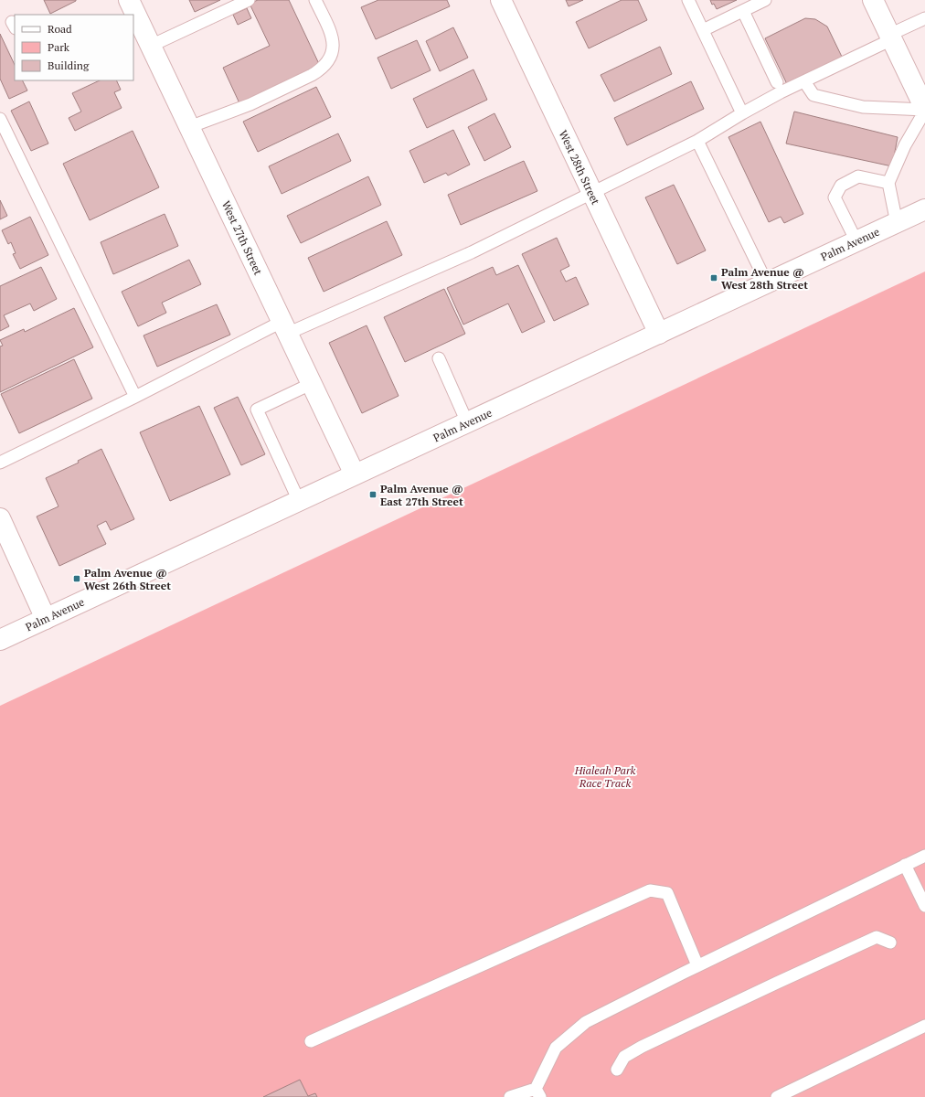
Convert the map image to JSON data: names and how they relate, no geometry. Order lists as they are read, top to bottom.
{
  "streets": {
    "street": ["West 28th Street", "West 27th Street", "Palm Avenue"]
  },
  "crossings": [
    ["West 28th Street", "Palm Avenue"],
    ["West 27th Street", "Palm Avenue"]
  ],
  "parks": ["Hialeah Park Race Track"],
  "places": {
    "transit": ["Palm Avenue @ West 28th Street", "Palm Avenue @ East 27th Street", "Palm Avenue @ West 26th Street"]
  },
  "legend": ["Road", "Park", "Building"]
}
